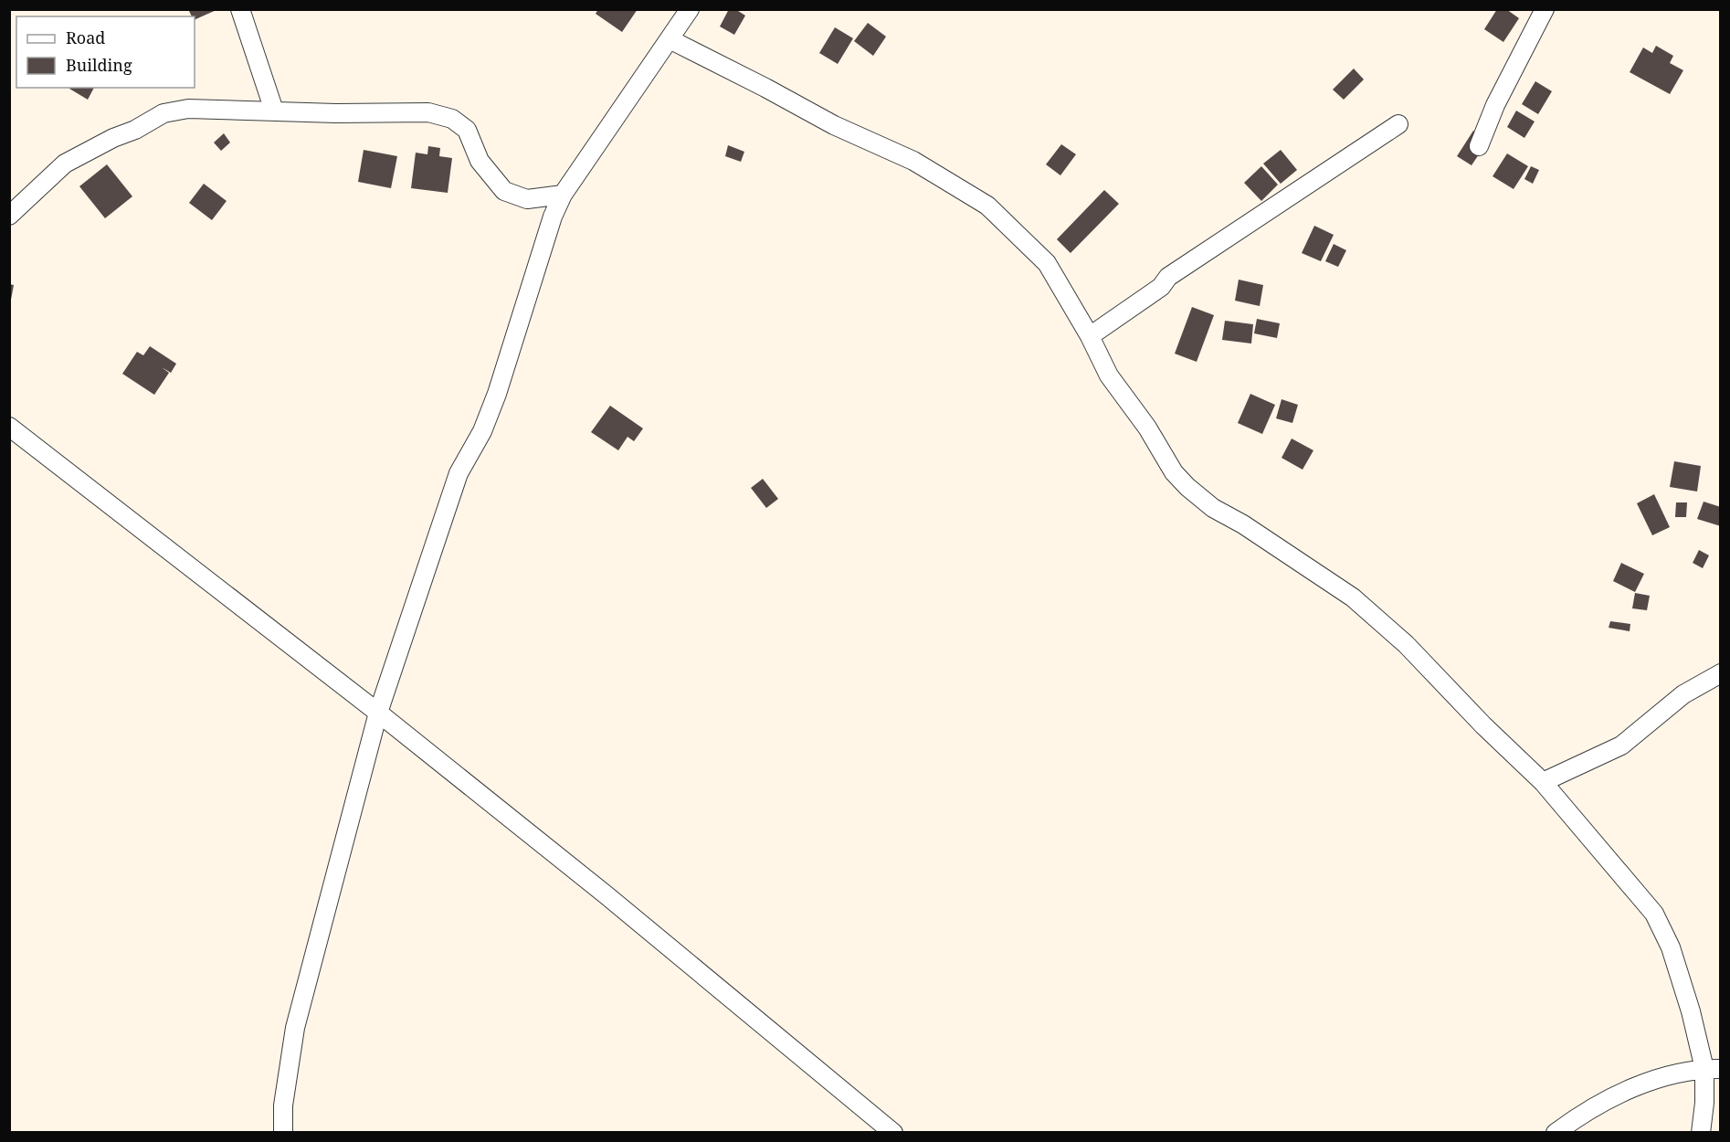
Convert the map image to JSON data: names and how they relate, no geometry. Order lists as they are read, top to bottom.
{
  "legend": ["Road", "Building"]
}
